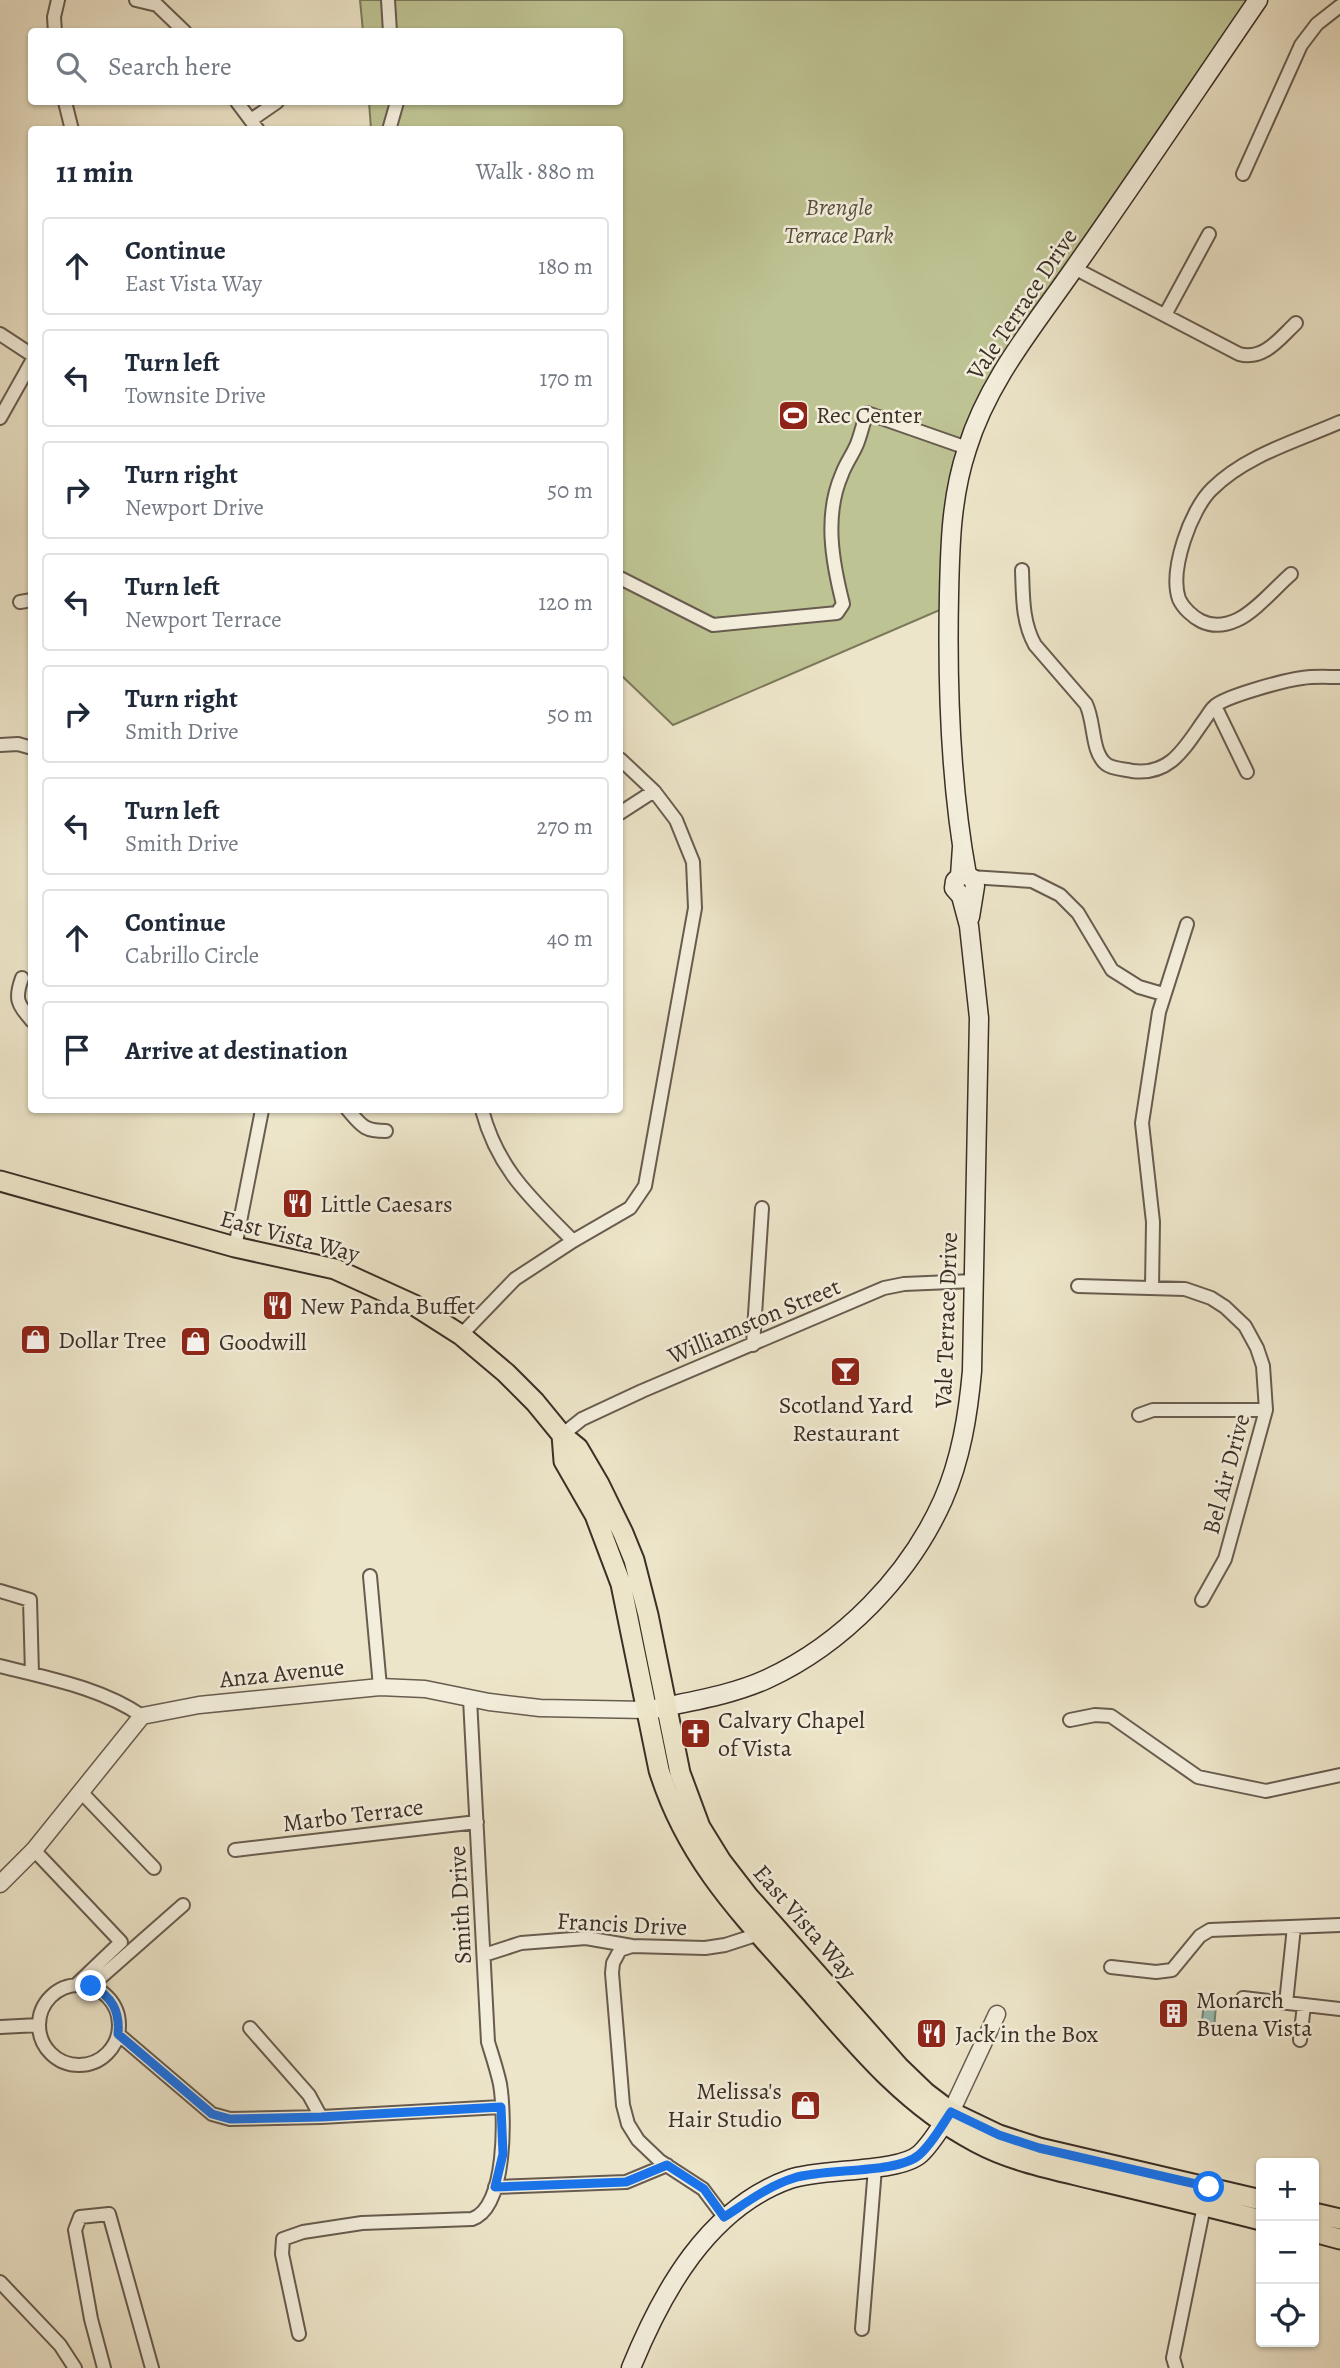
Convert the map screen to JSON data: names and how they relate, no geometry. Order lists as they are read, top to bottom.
{
  "streets": {
    "main road": ["Vale Terrace Drive", "East Vista Way"],
    "street": [
      "Williamston Street",
      "Bel Air Drive",
      "Anza Avenue",
      "Marbo Terrace",
      "Smith Drive",
      "Francis Drive"
    ]
  },
  "crossings": [
    ["Vale Terrace Drive", "East Vista Way"],
    ["Vale Terrace Drive", "Williamston Street"],
    ["Vale Terrace Drive", "Anza Avenue"],
    ["East Vista Way", "Williamston Street"],
    ["East Vista Way", "Anza Avenue"],
    ["East Vista Way", "Francis Drive"],
    ["Anza Avenue", "Smith Drive"],
    ["Marbo Terrace", "Smith Drive"],
    ["Smith Drive", "Francis Drive"]
  ],
  "parks": ["Brengle Terrace Park"],
  "places": {
    "sports": ["Rec Center"],
    "restaurant": ["Little Caesars", "New Panda Buffet", "Jack in the Box"],
    "shop": ["Dollar Tree", "Goodwill", "Melissa's Hair Studio"],
    "bar": ["Scotland Yard Restaurant"],
    "church": ["Calvary Chapel of Vista"],
    "building": ["Monarch Buena Vista"]
  },
  "page": {
    "search": "Search here",
    "heading": ["11 min", "Walk · 880 m"],
    "list": [
      ["Continue", "East Vista Way", "180 m"],
      ["Turn left", "Townsite Drive", "170 m"],
      ["Turn right", "Newport Drive", "50 m"],
      ["Turn left", "Newport Terrace", "120 m"],
      ["Turn right", "Smith Drive", "50 m"],
      ["Turn left", "Smith Drive", "270 m"],
      ["Continue", "Cabrillo Circle", "40 m"],
      "Arrive at destination"
    ],
    "map_buttons": ["+", "−"]
  }
}
